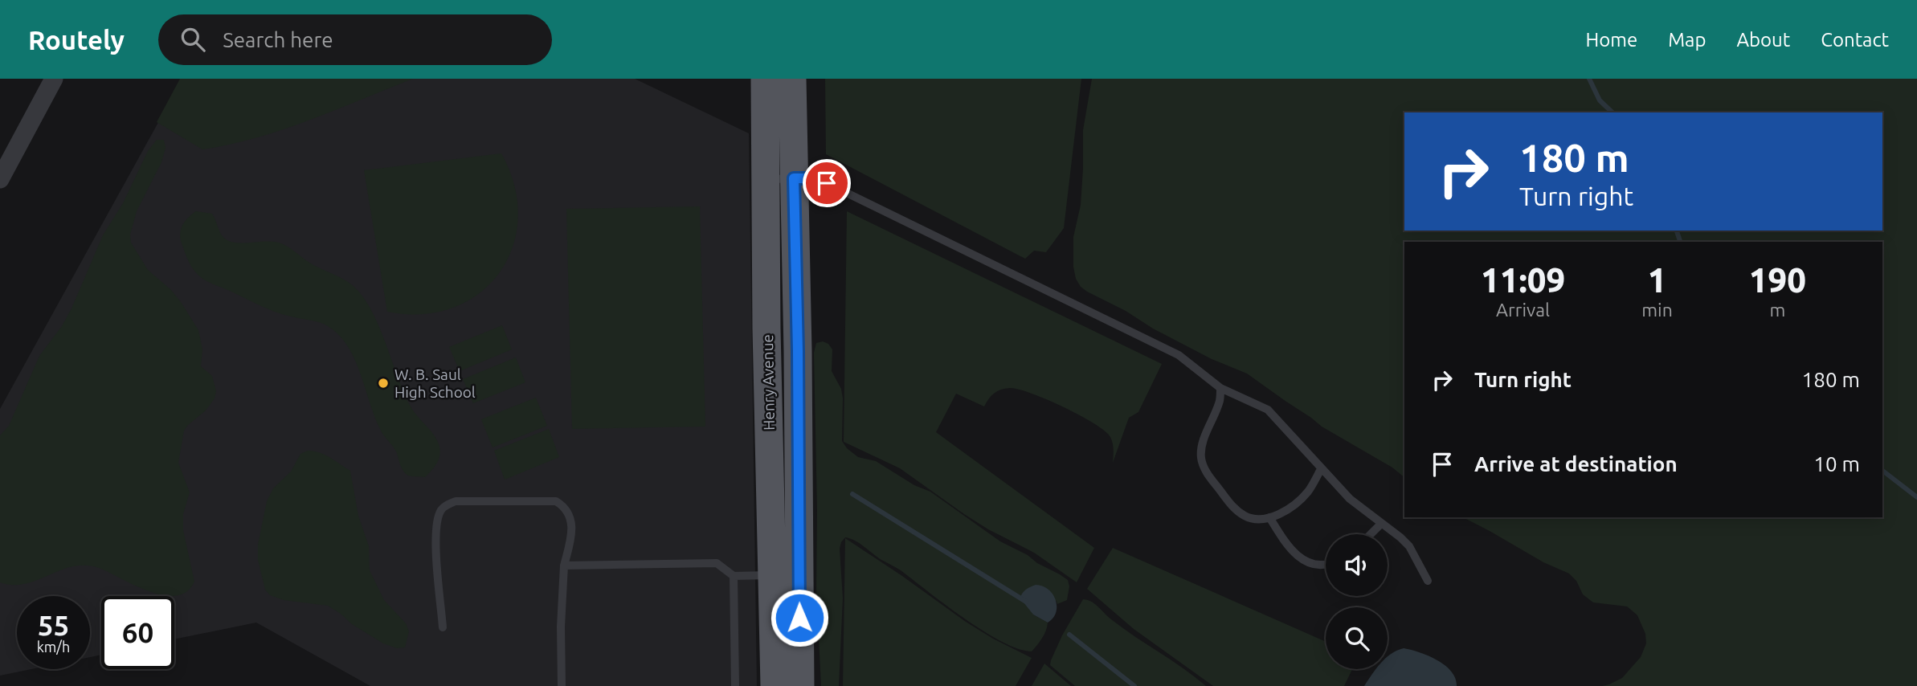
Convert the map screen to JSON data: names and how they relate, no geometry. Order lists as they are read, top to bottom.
{
  "streets": {
    "main road": ["Henry Avenue"]
  },
  "places": ["W. B. Saul High School"],
  "page": {
    "header": "Routely",
    "search": "Search here",
    "nav": [
      "Home",
      "Map",
      "About",
      "Contact"
    ],
    "turn": ["180 m", "Turn right"],
    "eta": [
      "11:09",
      "Arrival",
      "1",
      "min",
      "190",
      "m"
    ],
    "list": [
      {
        "name": "Turn right",
        "value": "180 m"
      },
      {
        "name": "Arrive at destination",
        "value": "10 m"
      }
    ],
    "speed": "55 km/h",
    "limit": "60"
  }
}
